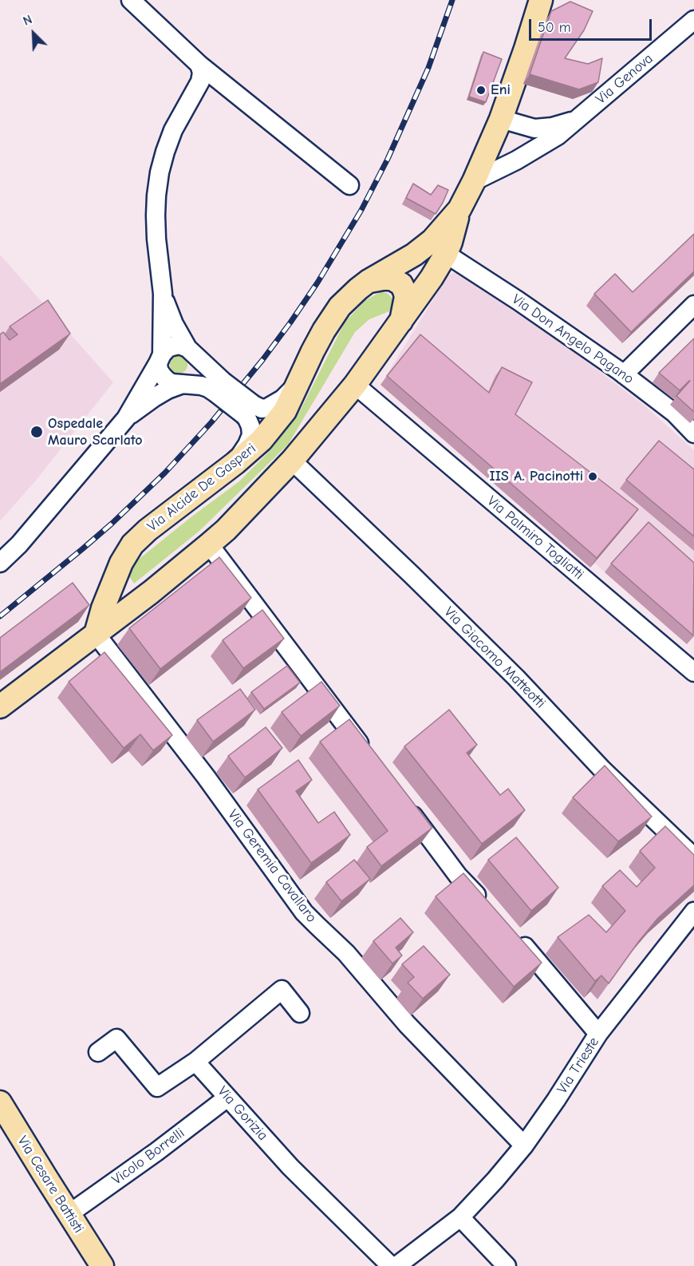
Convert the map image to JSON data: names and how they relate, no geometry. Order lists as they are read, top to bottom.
{
  "streets": {
    "main road": ["Via Alcide De Gasperi", "Via Cesare Battisti"],
    "street": [
      "Via Genova",
      "Via Don Angelo Pagano",
      "Via Palmiro Togliatti",
      "Via Giacomo Matteotti",
      "Via Geremia Cavallaro",
      "Via Trieste",
      "Via Gorizia",
      "Vicolo Borrelli"
    ]
  },
  "crossings": [
    ["Via Genova", "Via Alcide De Gasperi"],
    ["Via Don Angelo Pagano", "Via Alcide De Gasperi"],
    ["Via Alcide De Gasperi", "Via Palmiro Togliatti"],
    ["Via Alcide De Gasperi", "Via Giacomo Matteotti"],
    ["Via Alcide De Gasperi", "Via Geremia Cavallaro"],
    ["Via Geremia Cavallaro", "Via Trieste"],
    ["Via Gorizia", "Vicolo Borrelli"],
    ["Vicolo Borrelli", "Via Cesare Battisti"]
  ],
  "places": ["Eni", "Ospedale Mauro Scarlato", "IIS A. Pacinotti"],
  "scale_bar": "50 m",
  "north": "top left"
}
